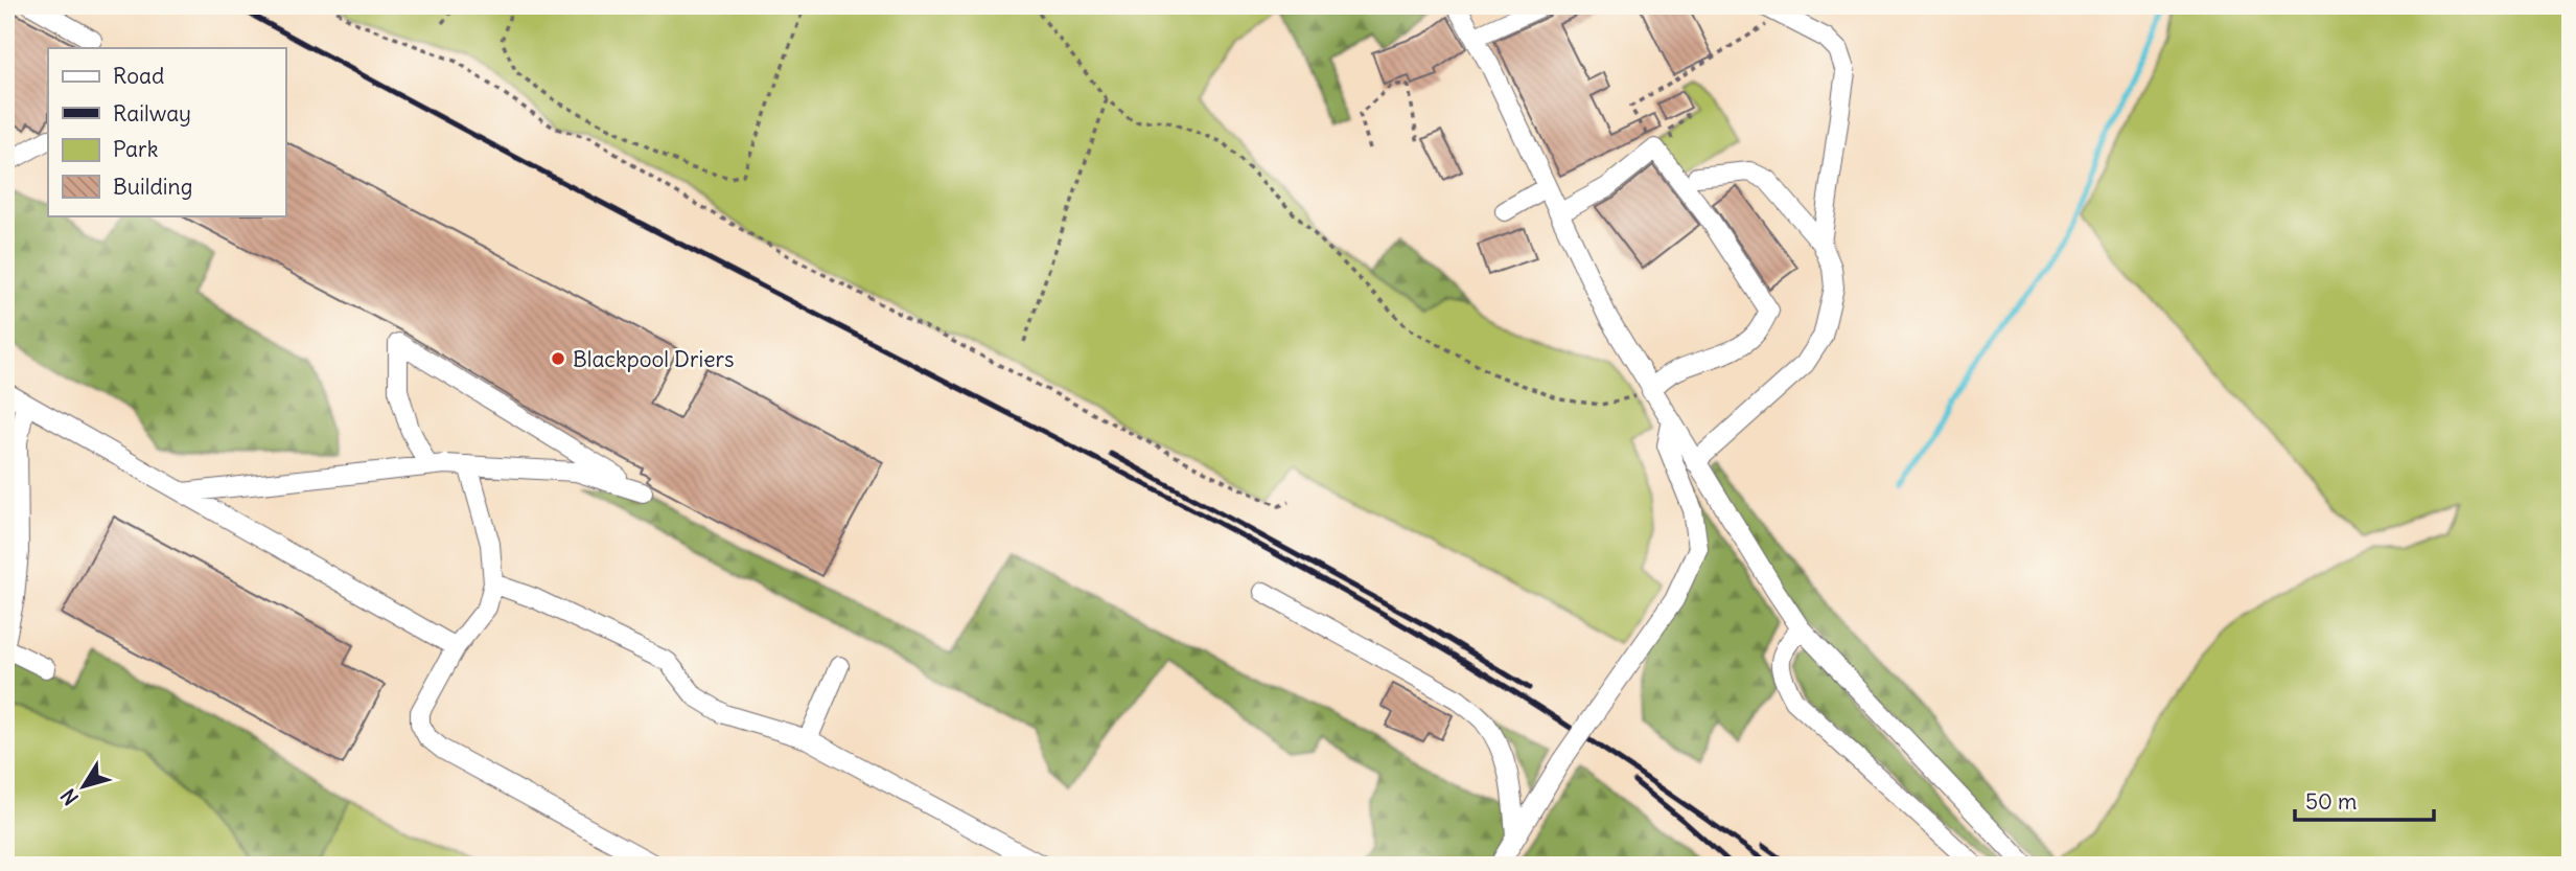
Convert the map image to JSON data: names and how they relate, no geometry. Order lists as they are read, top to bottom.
{
  "places": ["Blackpool Driers"],
  "legend": [
    "Road",
    "Railway",
    "Park",
    "Building"
  ],
  "scale_bar": "50 m",
  "north": "bottom left"
}
